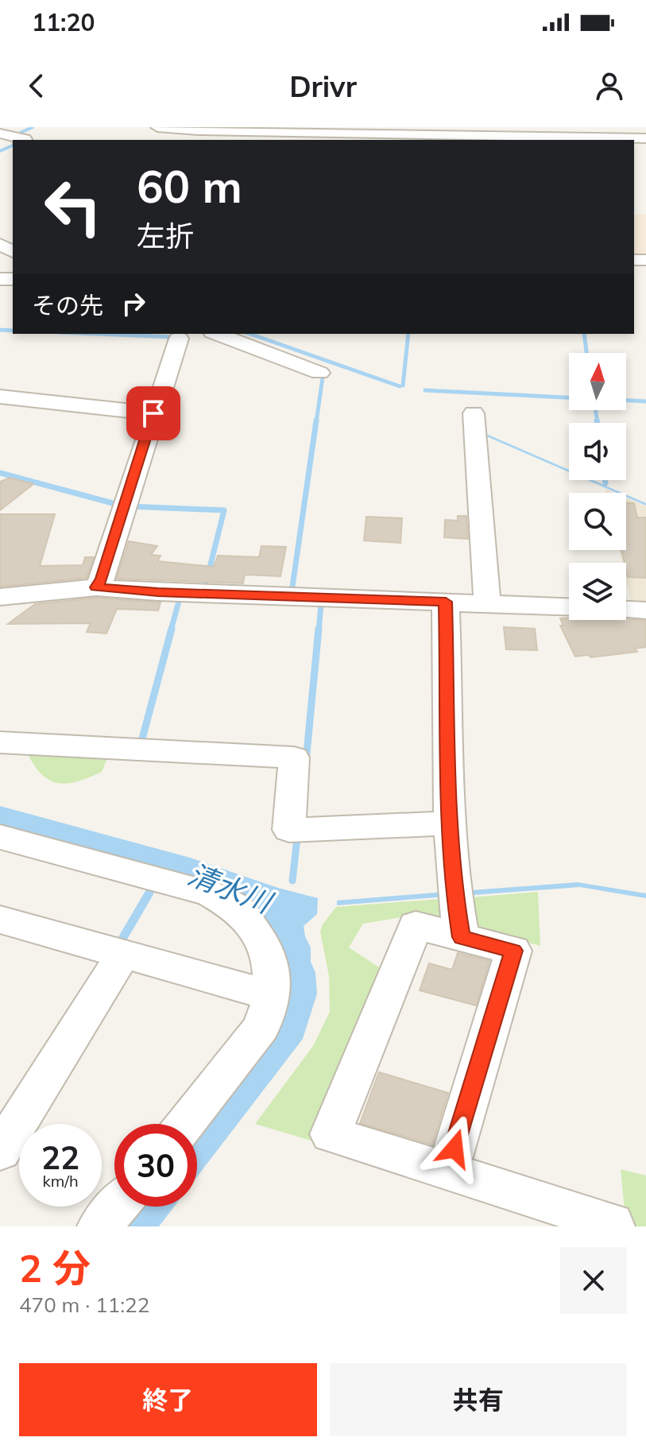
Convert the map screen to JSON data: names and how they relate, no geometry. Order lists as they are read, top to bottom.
{
  "water": ["清水川"],
  "north": "top",
  "page": {
    "status": "11:20",
    "header": "Drivr",
    "turn": ["60 m", "左折"],
    "then": "その先",
    "speed": "22 km/h",
    "limit": "30",
    "heading": ["2 分", "470 m · 11:22"],
    "buttons": ["終了", "共有"]
  }
}
